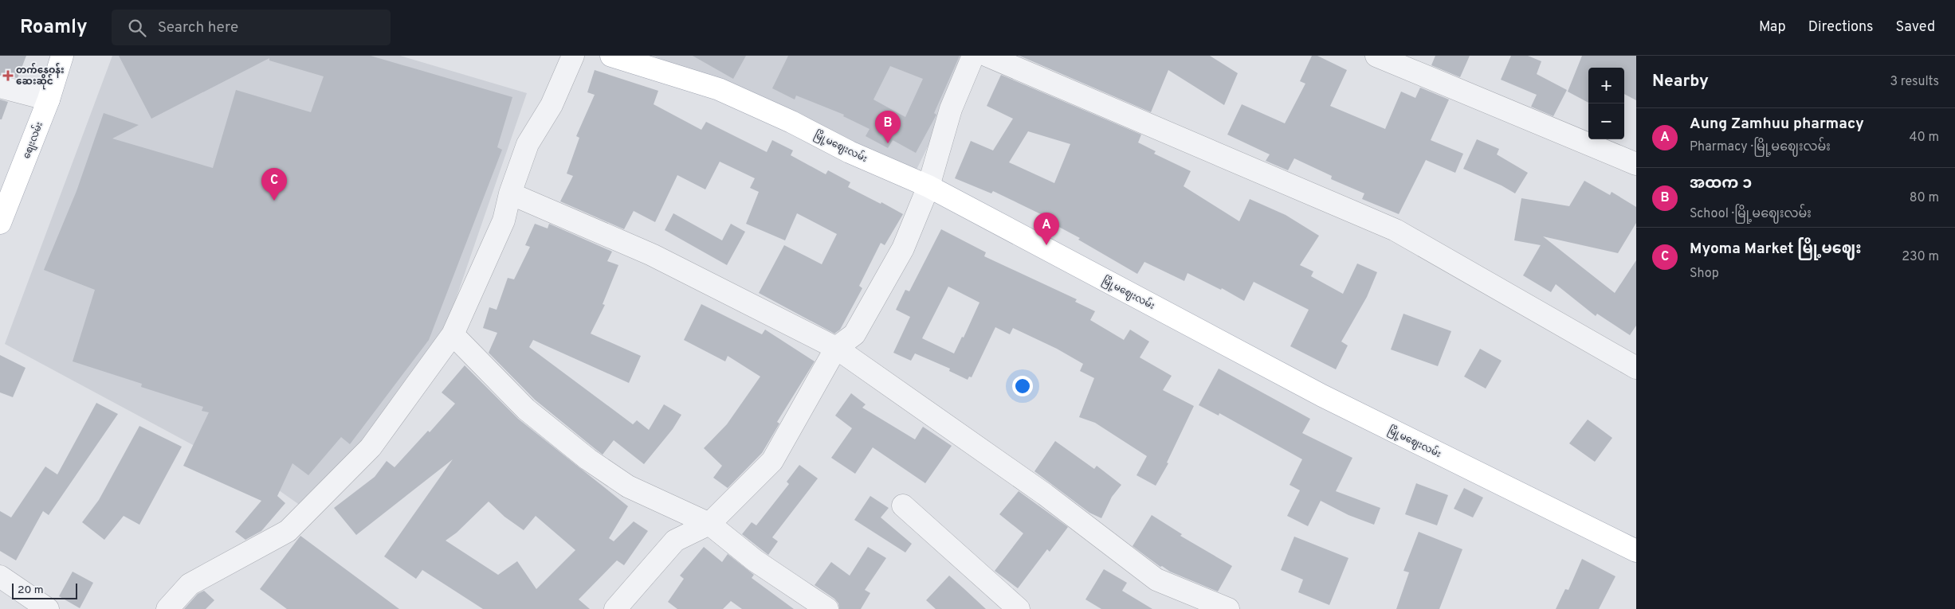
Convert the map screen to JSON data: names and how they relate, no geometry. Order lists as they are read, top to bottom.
{
  "streets": {
    "main road": ["စျေးလမ်း", "မြို့မဈေးလမ်း"]
  },
  "places": {
    "health": ["တက်နေဝန်း ဆေးဆိုင်"]
  },
  "scale_bar": "20 m",
  "page": {
    "header": "Roamly",
    "search": "Search here",
    "nav": ["Map", "Directions", "Saved"],
    "heading": ["Nearby", "3 results"],
    "map_buttons": ["+", "−"],
    "list": [
      {
        "mark": "A",
        "name": "Aung Zamhuu pharmacy",
        "note": "Pharmacy · မြို့မဈေးလမ်း",
        "value": "40 m"
      },
      {
        "mark": "B",
        "name": "အထက ၁",
        "note": "School · မြို့မဈေးလမ်း",
        "value": "80 m"
      },
      {
        "mark": "C",
        "name": "Myoma Market မြို့မဈေး",
        "note": "Shop",
        "value": "230 m"
      }
    ],
    "pins": ["B", "C", "A"],
    "scale": "20 m"
  }
}
